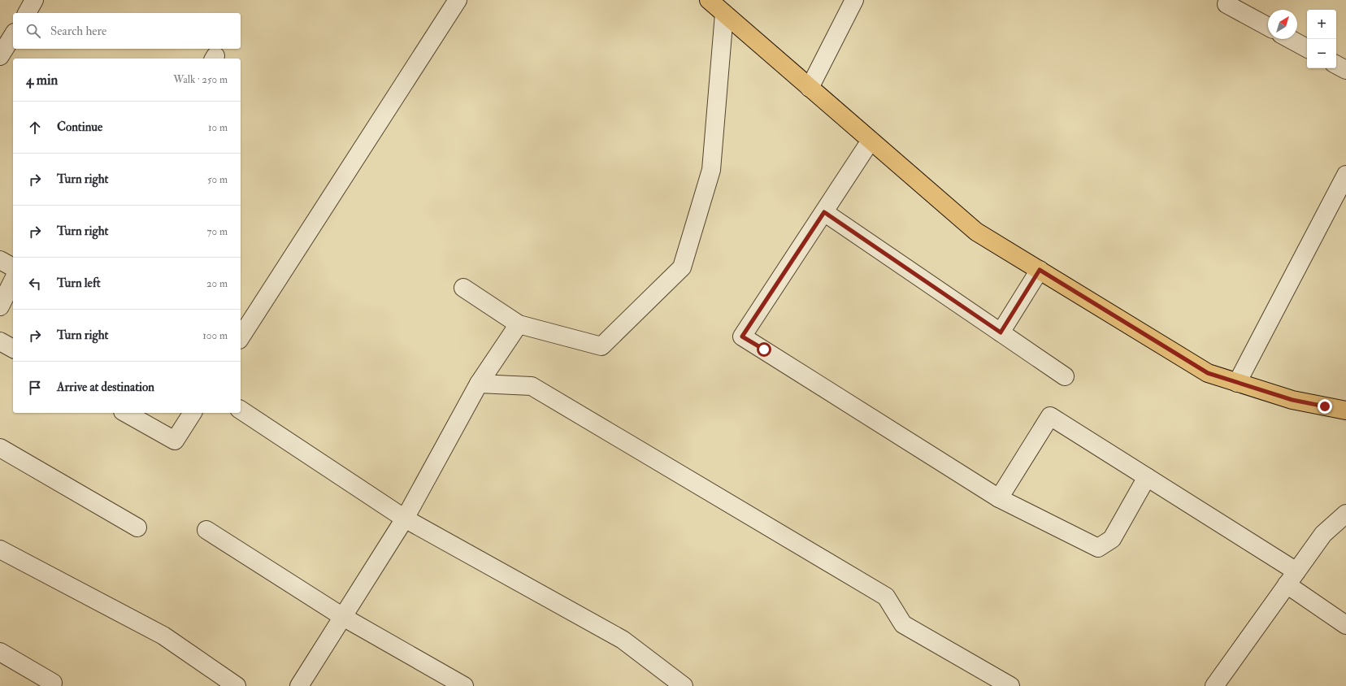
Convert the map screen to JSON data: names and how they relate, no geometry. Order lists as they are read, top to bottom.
{
  "north": "top right",
  "page": {
    "map_buttons": ["+", "−"],
    "search": "Search here",
    "heading": ["4 min", "Walk · 250 m"],
    "list": [
      ["Continue", "10 m"],
      ["Turn right", "50 m"],
      ["Turn right", "70 m"],
      ["Turn left", "20 m"],
      ["Turn right", "100 m"],
      "Arrive at destination"
    ]
  }
}
